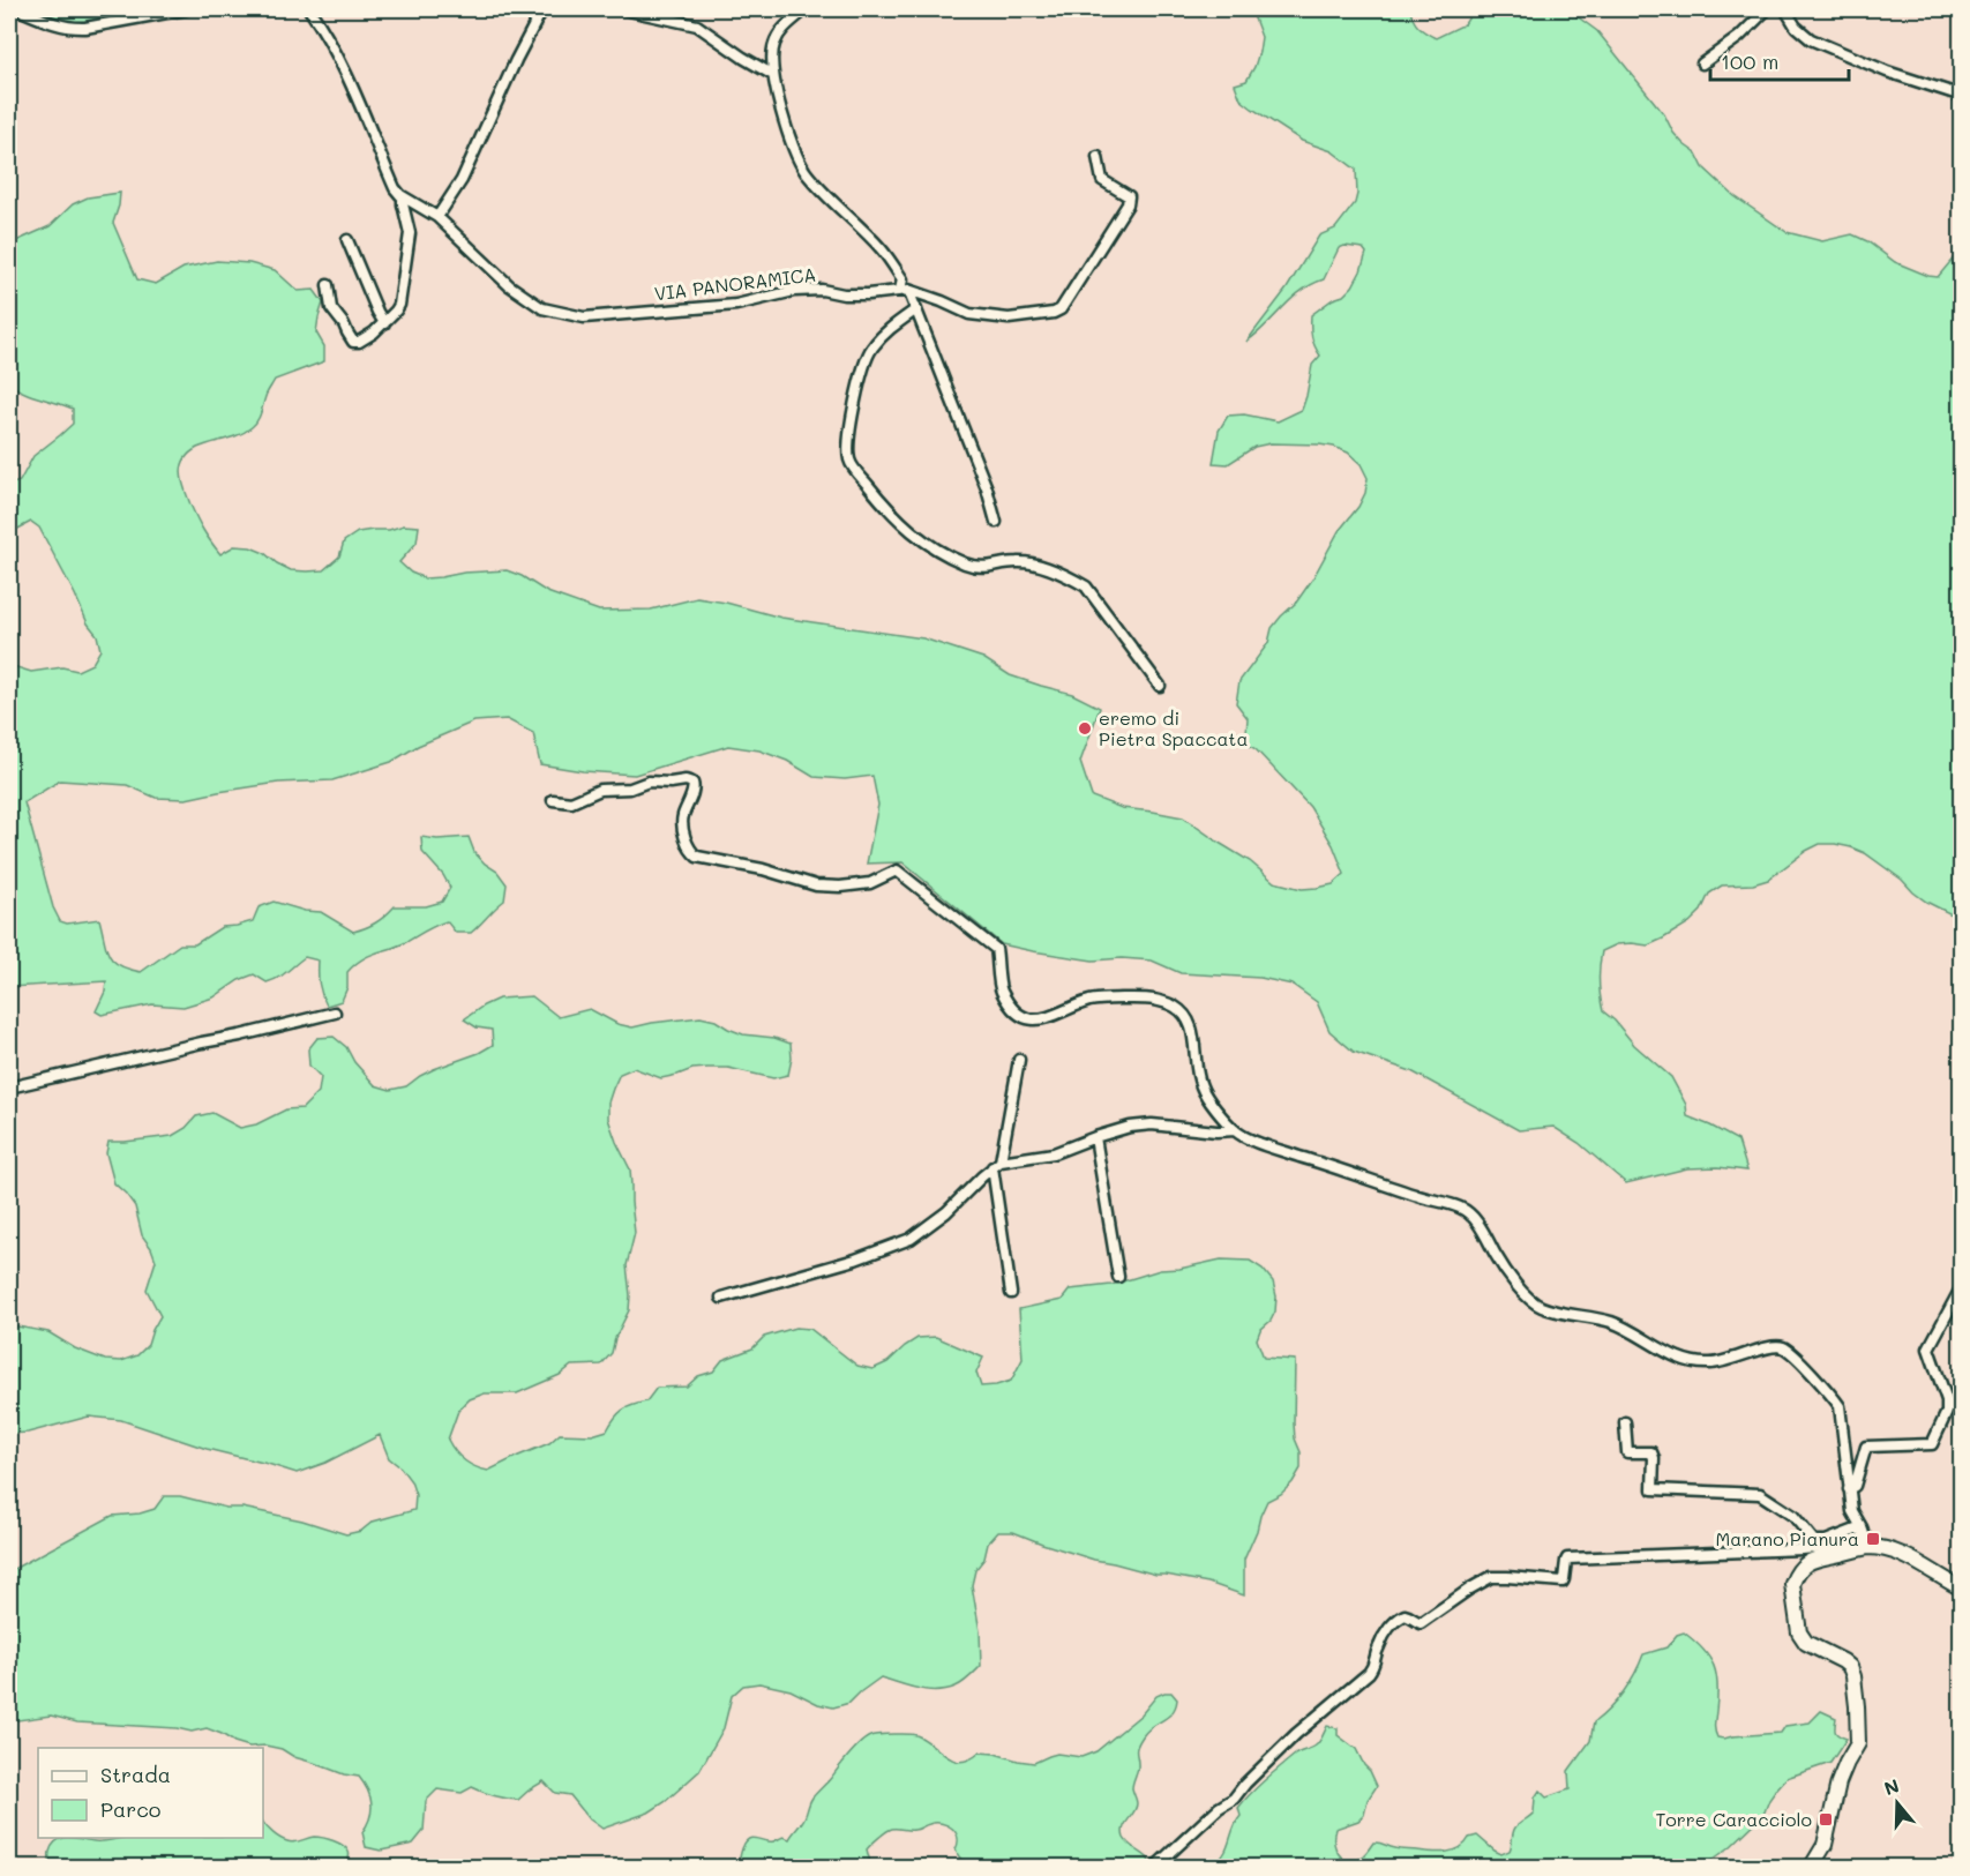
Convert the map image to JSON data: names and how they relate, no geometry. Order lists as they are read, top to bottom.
{
  "streets": {
    "street": ["VIA PANORAMICA"]
  },
  "places": {
    "other": ["eremo di Pietra Spaccata"],
    "transit": ["Marano Pianura", "Torre Caracciolo"]
  },
  "legend": ["Strada", "Parco"],
  "scale_bar": "100 m",
  "north": "top"
}
